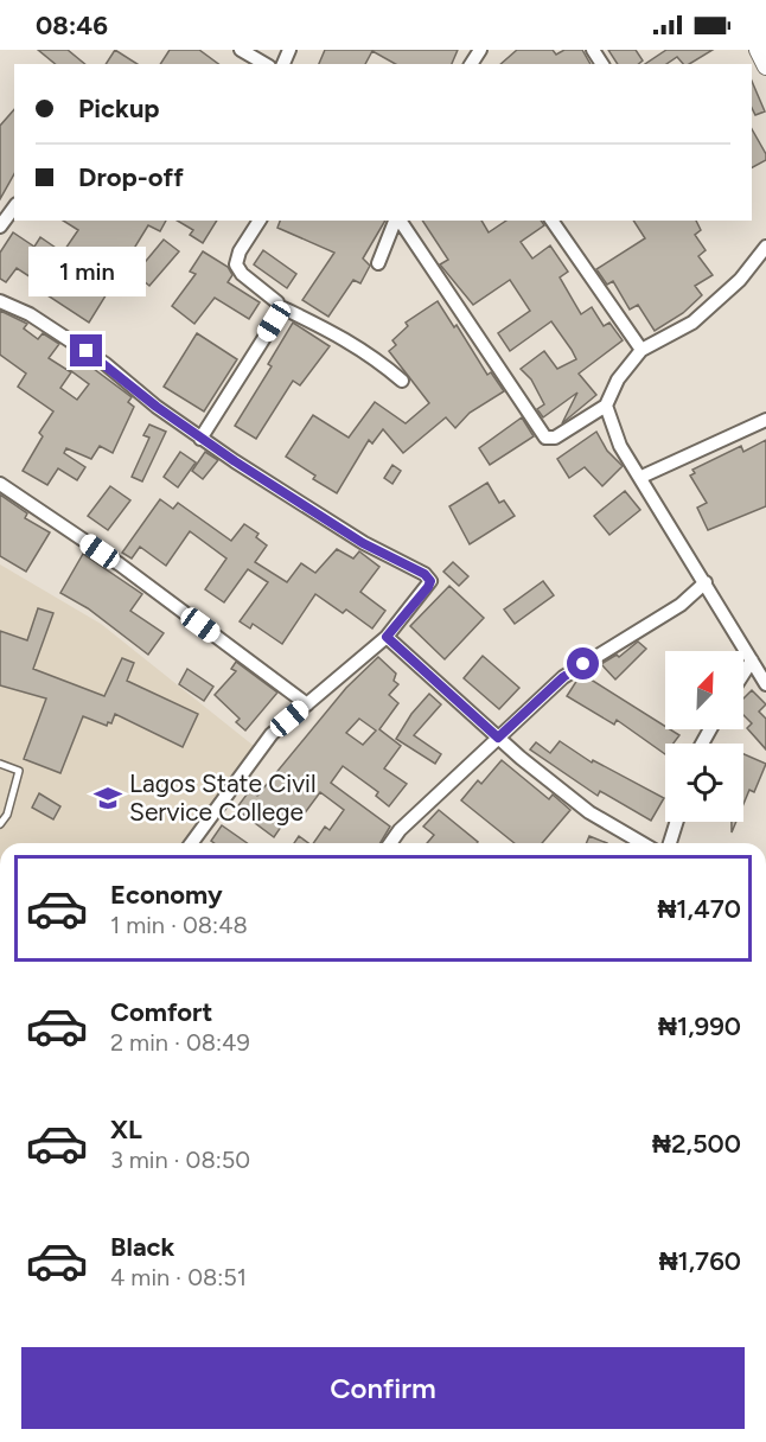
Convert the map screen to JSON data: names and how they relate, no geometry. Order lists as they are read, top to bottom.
{
  "places": {
    "school or university": ["Lagos State Civil Service College"]
  },
  "north": "top right",
  "page": {
    "status": "08:46",
    "banner": ["Pickup", "Drop-off"],
    "bubble": "1 min",
    "list": [
      {
        "name": "Economy",
        "note": "1 min · 08:48",
        "value": "₦1,470"
      },
      {
        "name": "Comfort",
        "note": "2 min · 08:49",
        "value": "₦1,990"
      },
      {
        "name": "XL",
        "note": "3 min · 08:50",
        "value": "₦2,500"
      },
      {
        "name": "Black",
        "note": "4 min · 08:51",
        "value": "₦1,760"
      }
    ],
    "buttons": "Confirm"
  }
}
